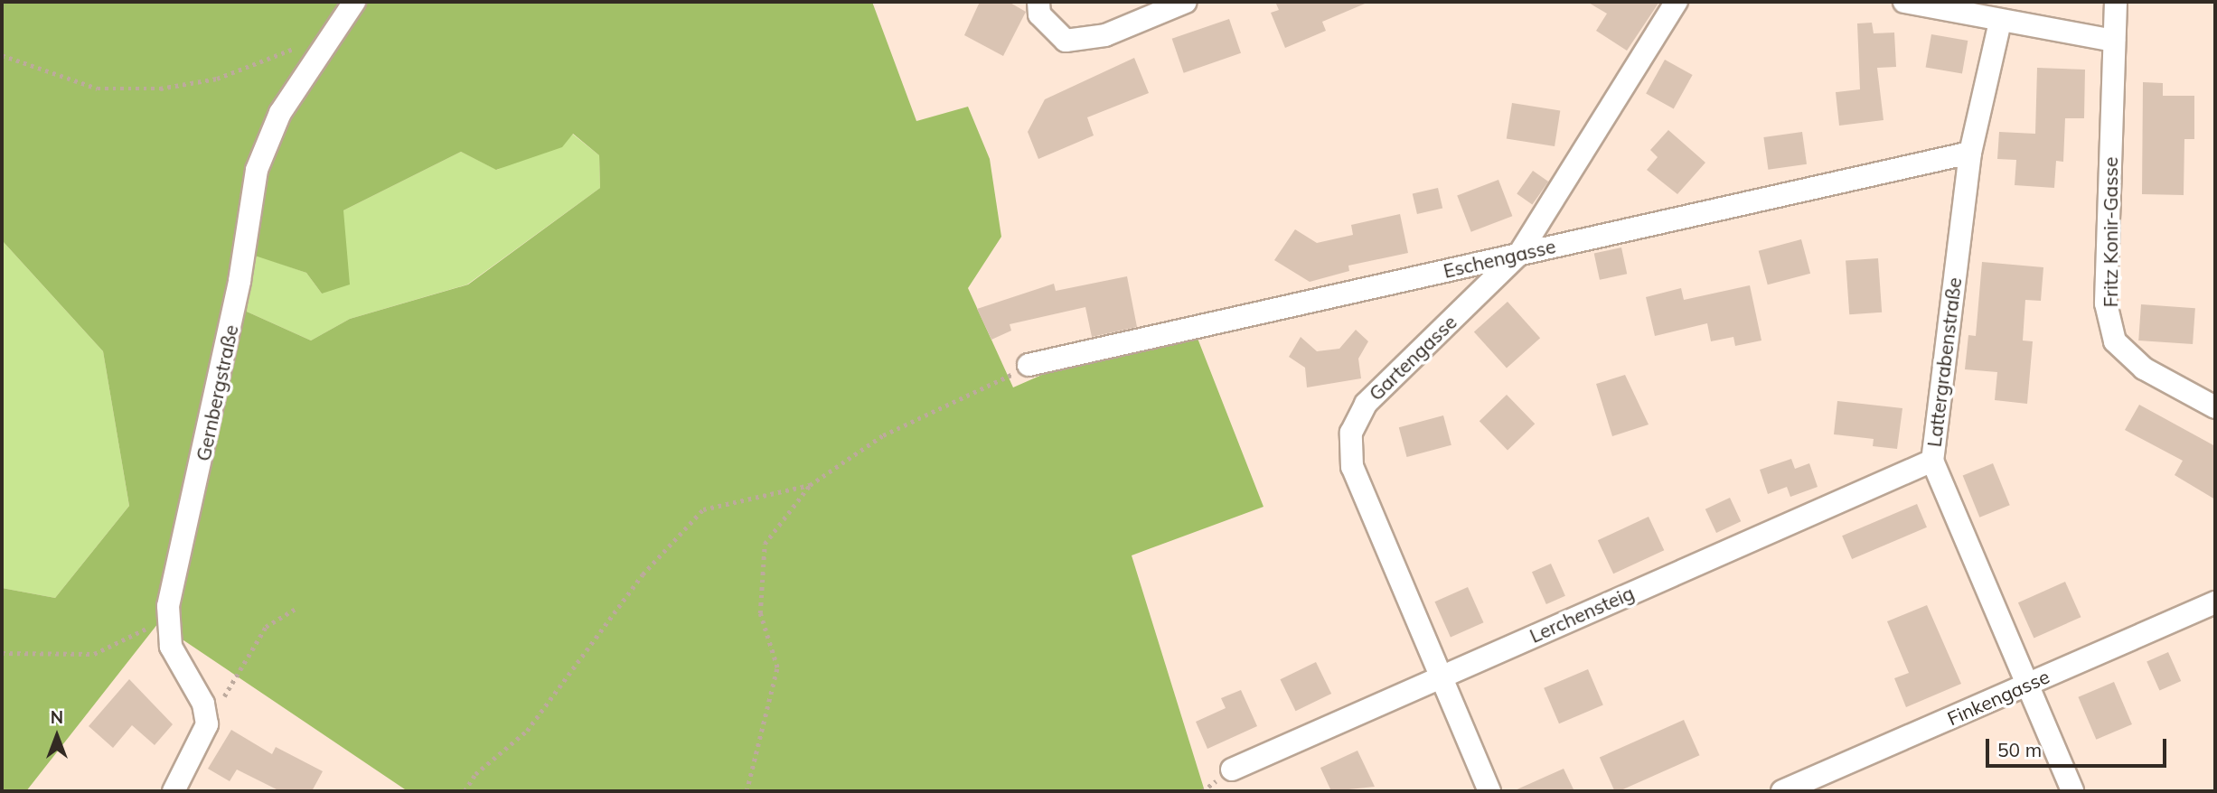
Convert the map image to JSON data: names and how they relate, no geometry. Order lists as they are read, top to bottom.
{
  "streets": {
    "street": [
      "Fritz Konir-Gasse",
      "Eschengasse",
      "Gartengasse",
      "Lattergrabenstraße",
      "Gernbergstraße",
      "Lerchensteig",
      "Finkengasse"
    ]
  },
  "crossings": [
    ["Eschengasse", "Gartengasse"],
    ["Eschengasse", "Lattergrabenstraße"],
    ["Gartengasse", "Lerchensteig"],
    ["Lattergrabenstraße", "Lerchensteig"],
    ["Lattergrabenstraße", "Finkengasse"]
  ],
  "scale_bar": "50 m",
  "north": "top"
}
